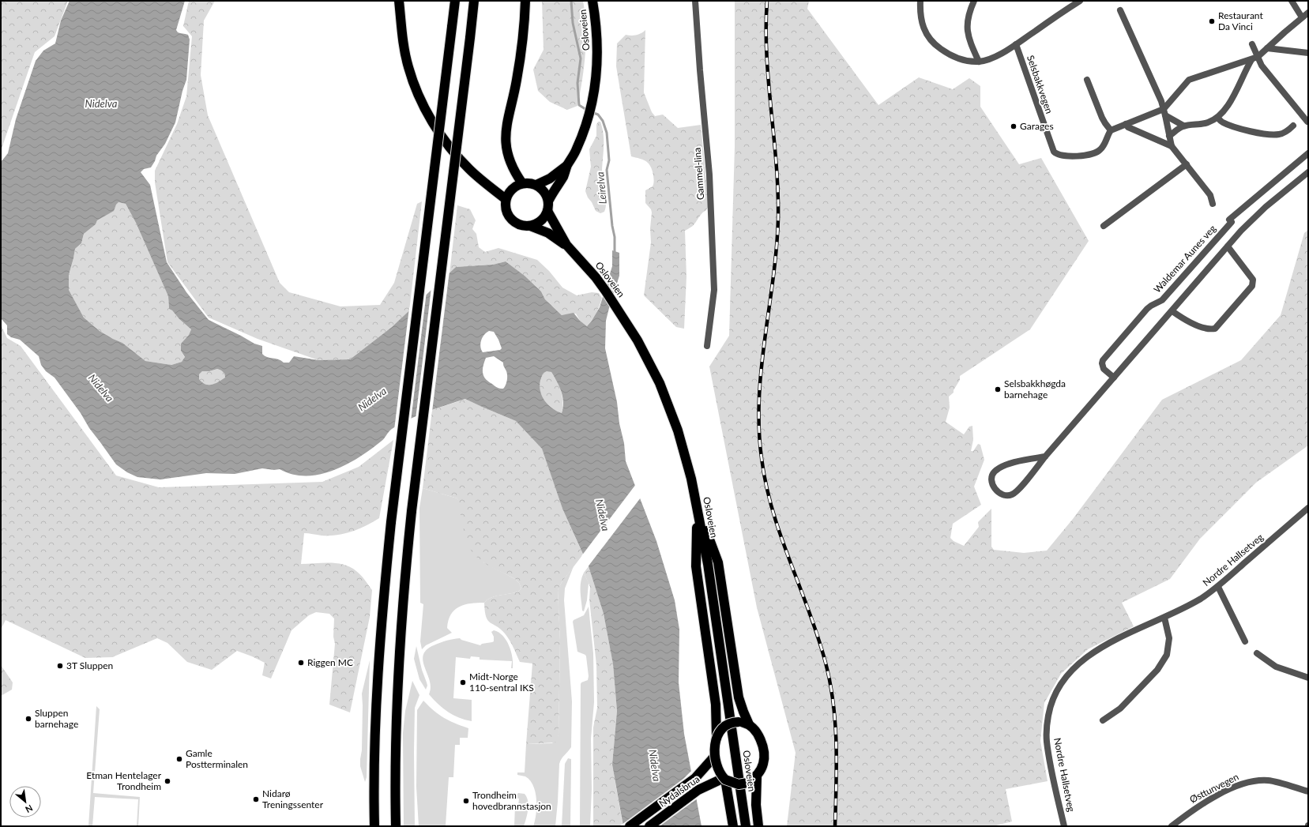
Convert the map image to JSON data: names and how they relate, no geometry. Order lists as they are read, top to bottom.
{
  "streets": {
    "highway": ["Osloveien", "Nydalsbrua"],
    "street": [
      "Selsbakkvegen",
      "Gammel-lina",
      "Waldemar Aunes veg",
      "Nordre Hallsetveg",
      "Østtunvegen"
    ]
  },
  "water": ["Nidelva", "Leirelva"],
  "places": [
    "Restaurant Da Vinci",
    "Garages",
    "Selsbakkhøgda barnehage",
    "Riggen MC",
    "3T Sluppen",
    "Midt-Norge 110-sentral IKS",
    "Sluppen barnehage",
    "Gamle Postterminalen",
    "Etman Hentelager Trondheim",
    "Nidarø Treningssenter",
    "Trondheim hovedbrannstasjon"
  ],
  "north": "bottom right"
}
